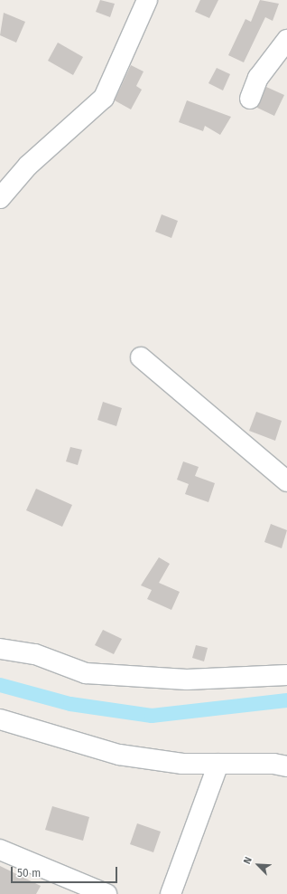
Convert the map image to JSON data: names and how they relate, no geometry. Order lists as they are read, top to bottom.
{
  "scale_bar": "50 m",
  "north": "top left"
}
